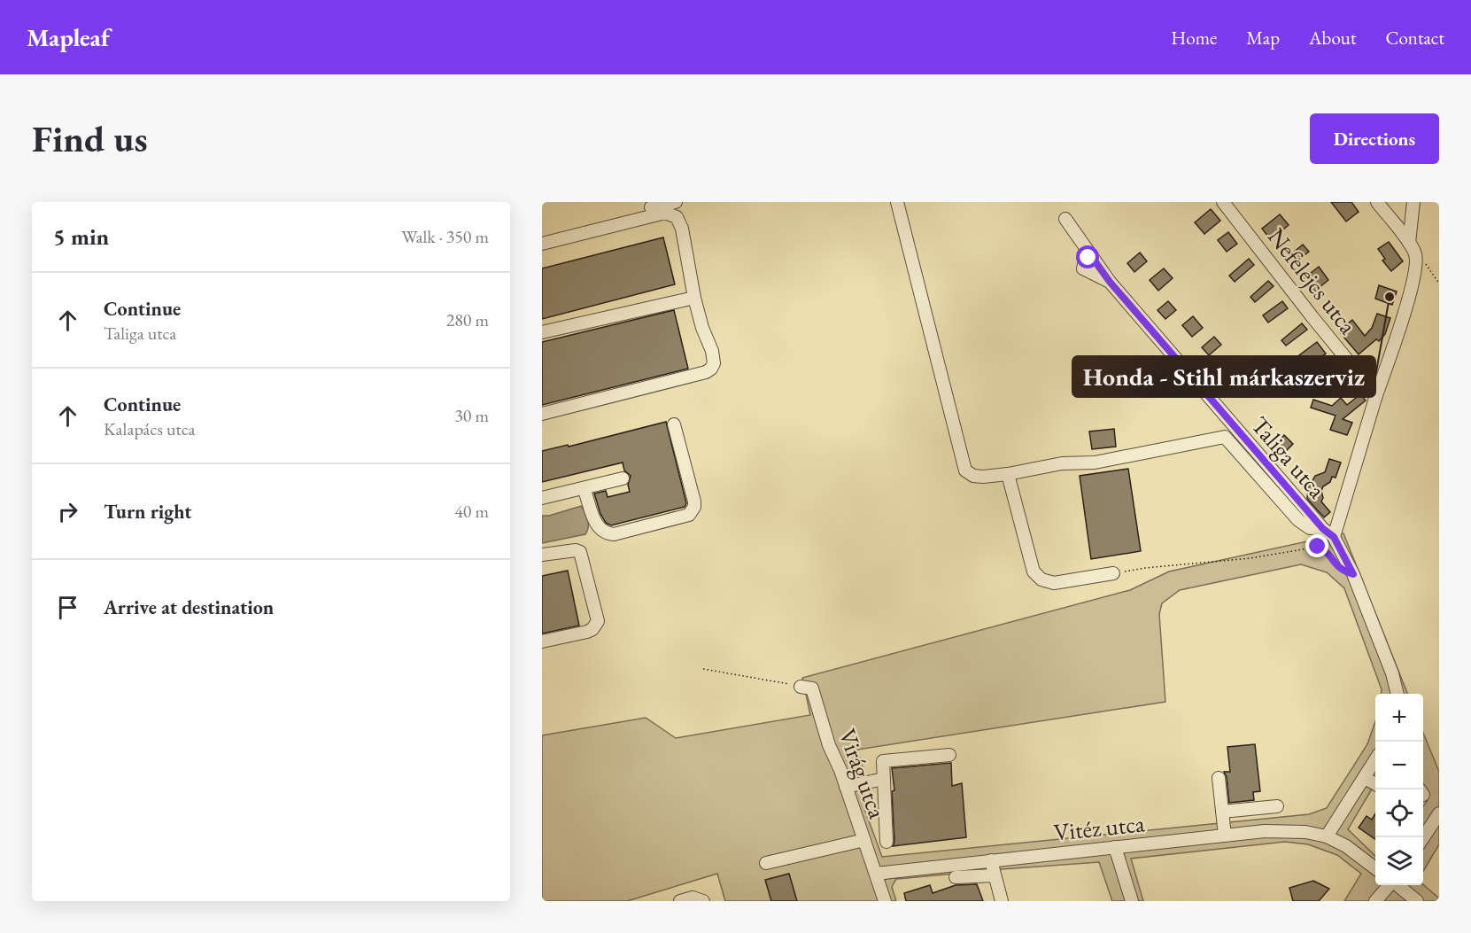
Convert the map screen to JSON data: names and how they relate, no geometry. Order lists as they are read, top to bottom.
{
  "streets": {
    "street": [
      "Nefelejcs utca",
      "Taliga utca",
      "Virág utca",
      "Vitéz utca"
    ]
  },
  "crossings": [
    ["Virág utca", "Vitéz utca"]
  ],
  "places": ["Honda - Stihl márkaszerviz"],
  "page": {
    "header": "Mapleaf",
    "nav": [
      "Home",
      "Map",
      "About",
      "Contact"
    ],
    "buttons": "Directions",
    "title": "Find us",
    "heading": ["5 min", "Walk · 350 m"],
    "list": [
      ["Continue", "Taliga utca", "280 m"],
      ["Continue", "Kalapács utca", "30 m"],
      ["Turn right", "40 m"],
      "Arrive at destination"
    ],
    "map_buttons": ["+", "−"]
  }
}
